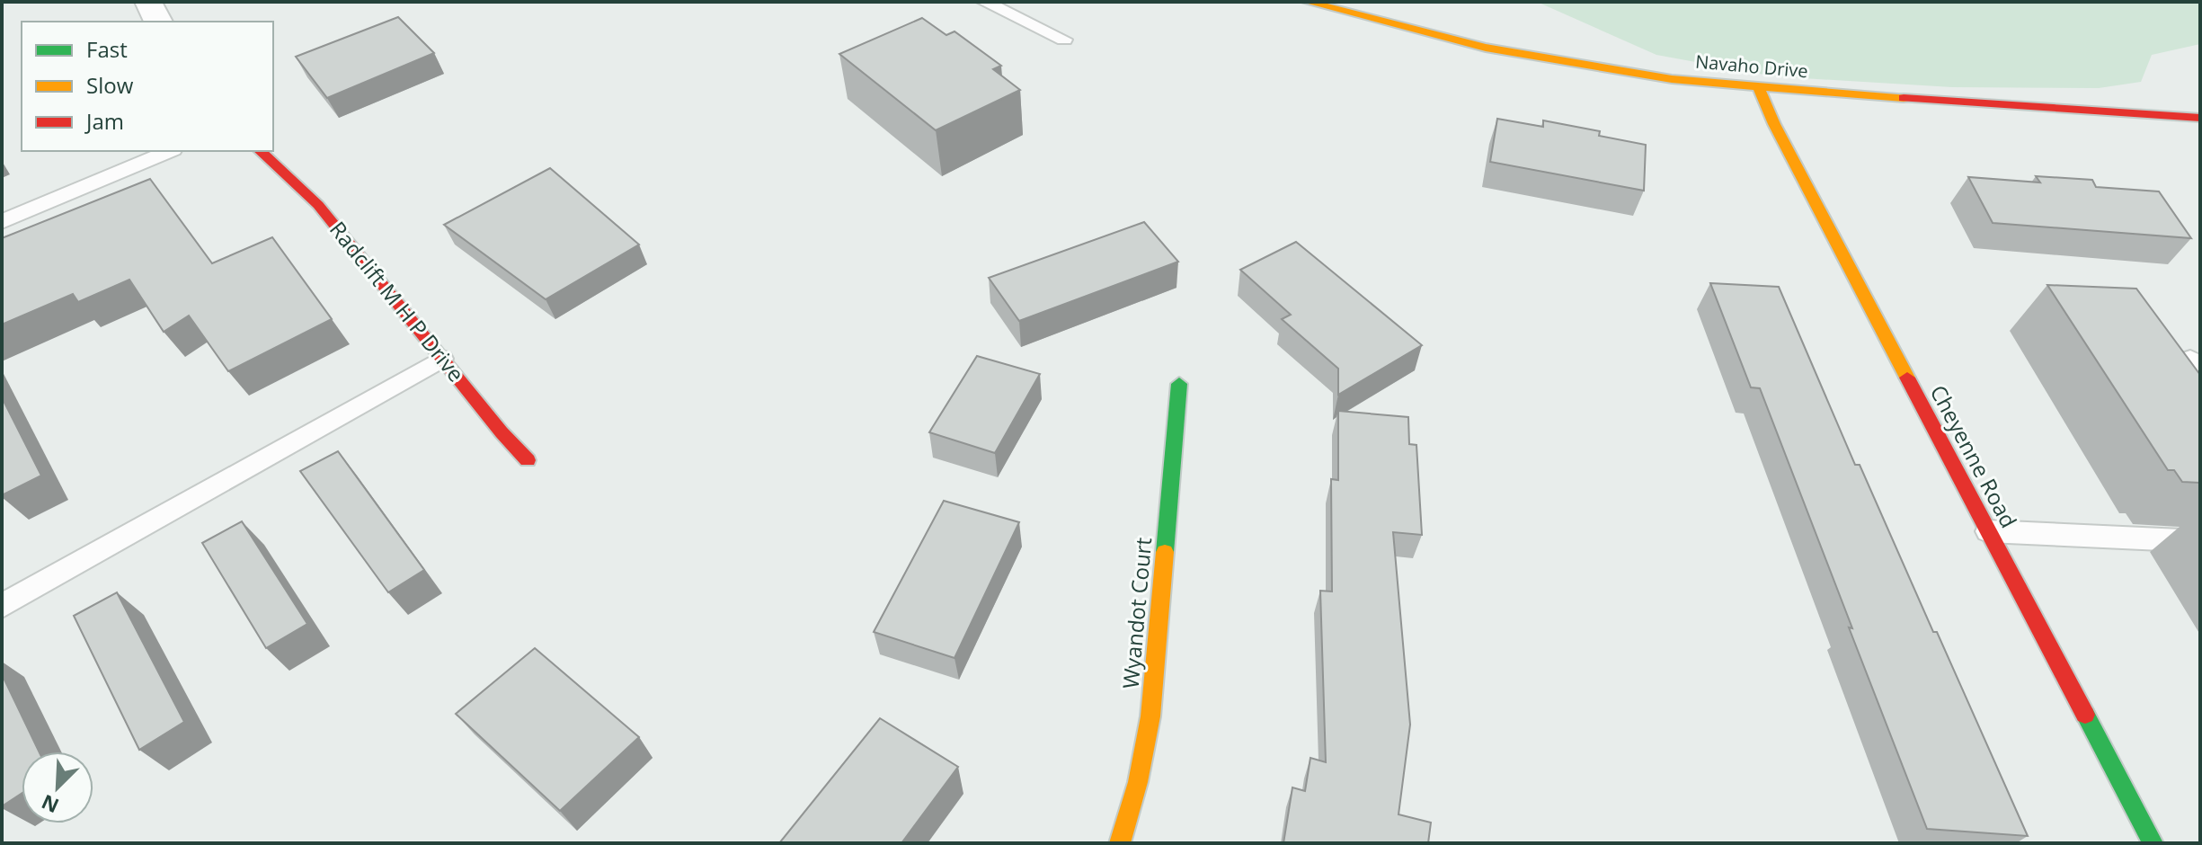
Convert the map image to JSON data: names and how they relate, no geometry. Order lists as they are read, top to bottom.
{
  "streets": {
    "street": [
      "Navaho Drive",
      "Radclift M H P Drive",
      "Cheyenne Road",
      "Wyandot Court"
    ]
  },
  "crossings": [
    ["Navaho Drive", "Cheyenne Road"]
  ],
  "legend": ["Fast", "Slow", "Jam"],
  "north": "bottom left"
}
